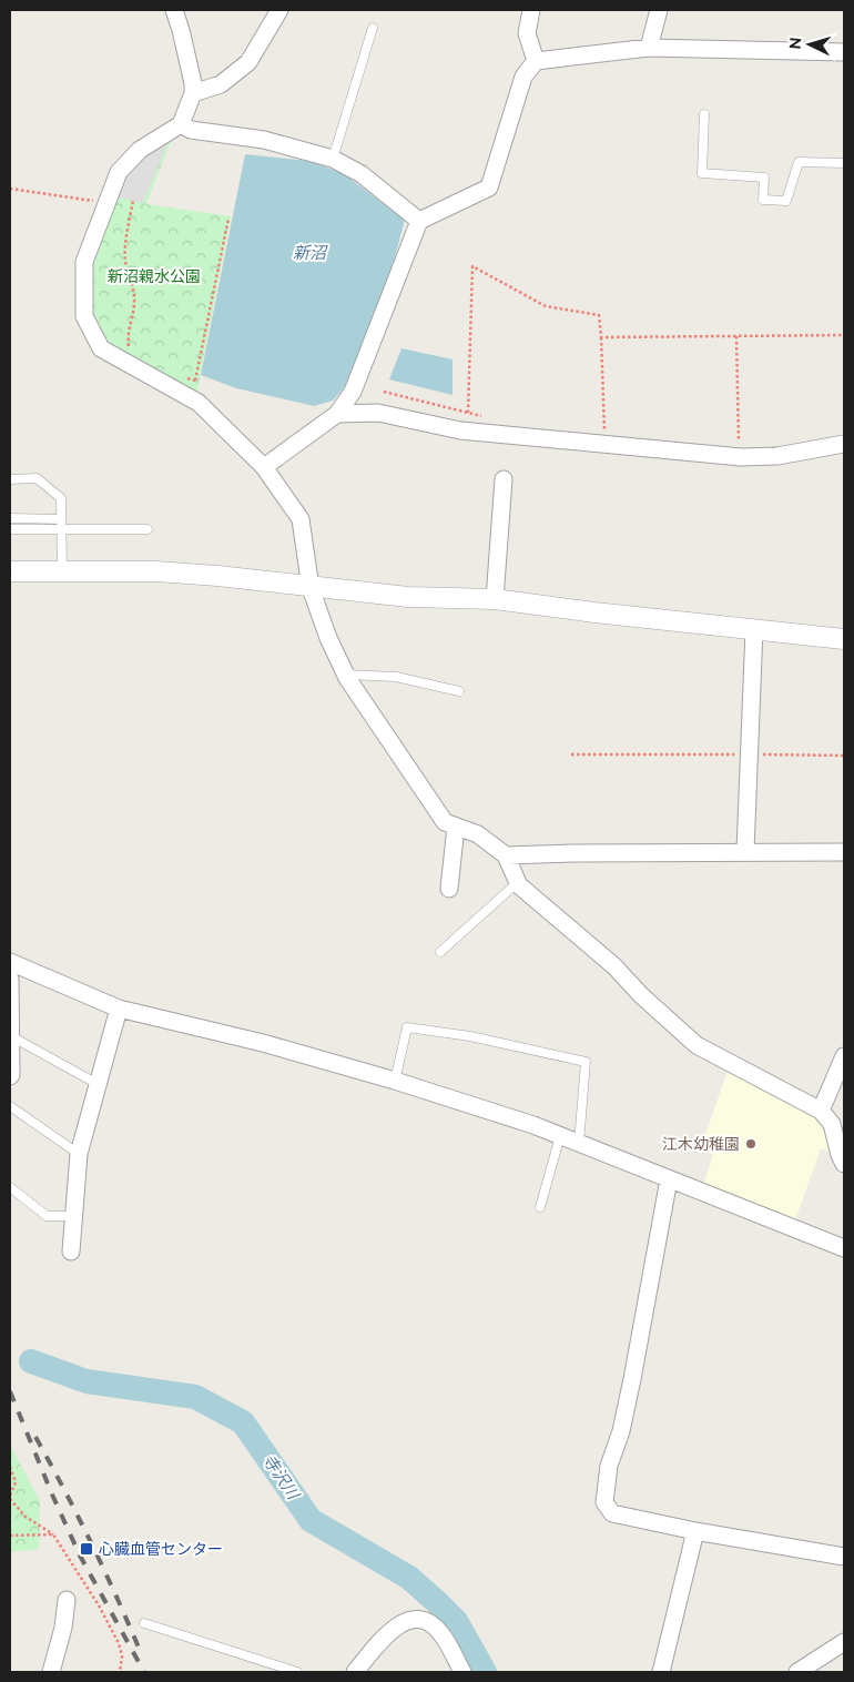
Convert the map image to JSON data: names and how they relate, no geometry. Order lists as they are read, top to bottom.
{
  "water": ["新沼", "寺沢川"],
  "parks": ["新沼親水公園"],
  "places": {
    "other": ["江木幼稚園"],
    "transit": ["心臓血管センター"]
  },
  "north": "left"
}
